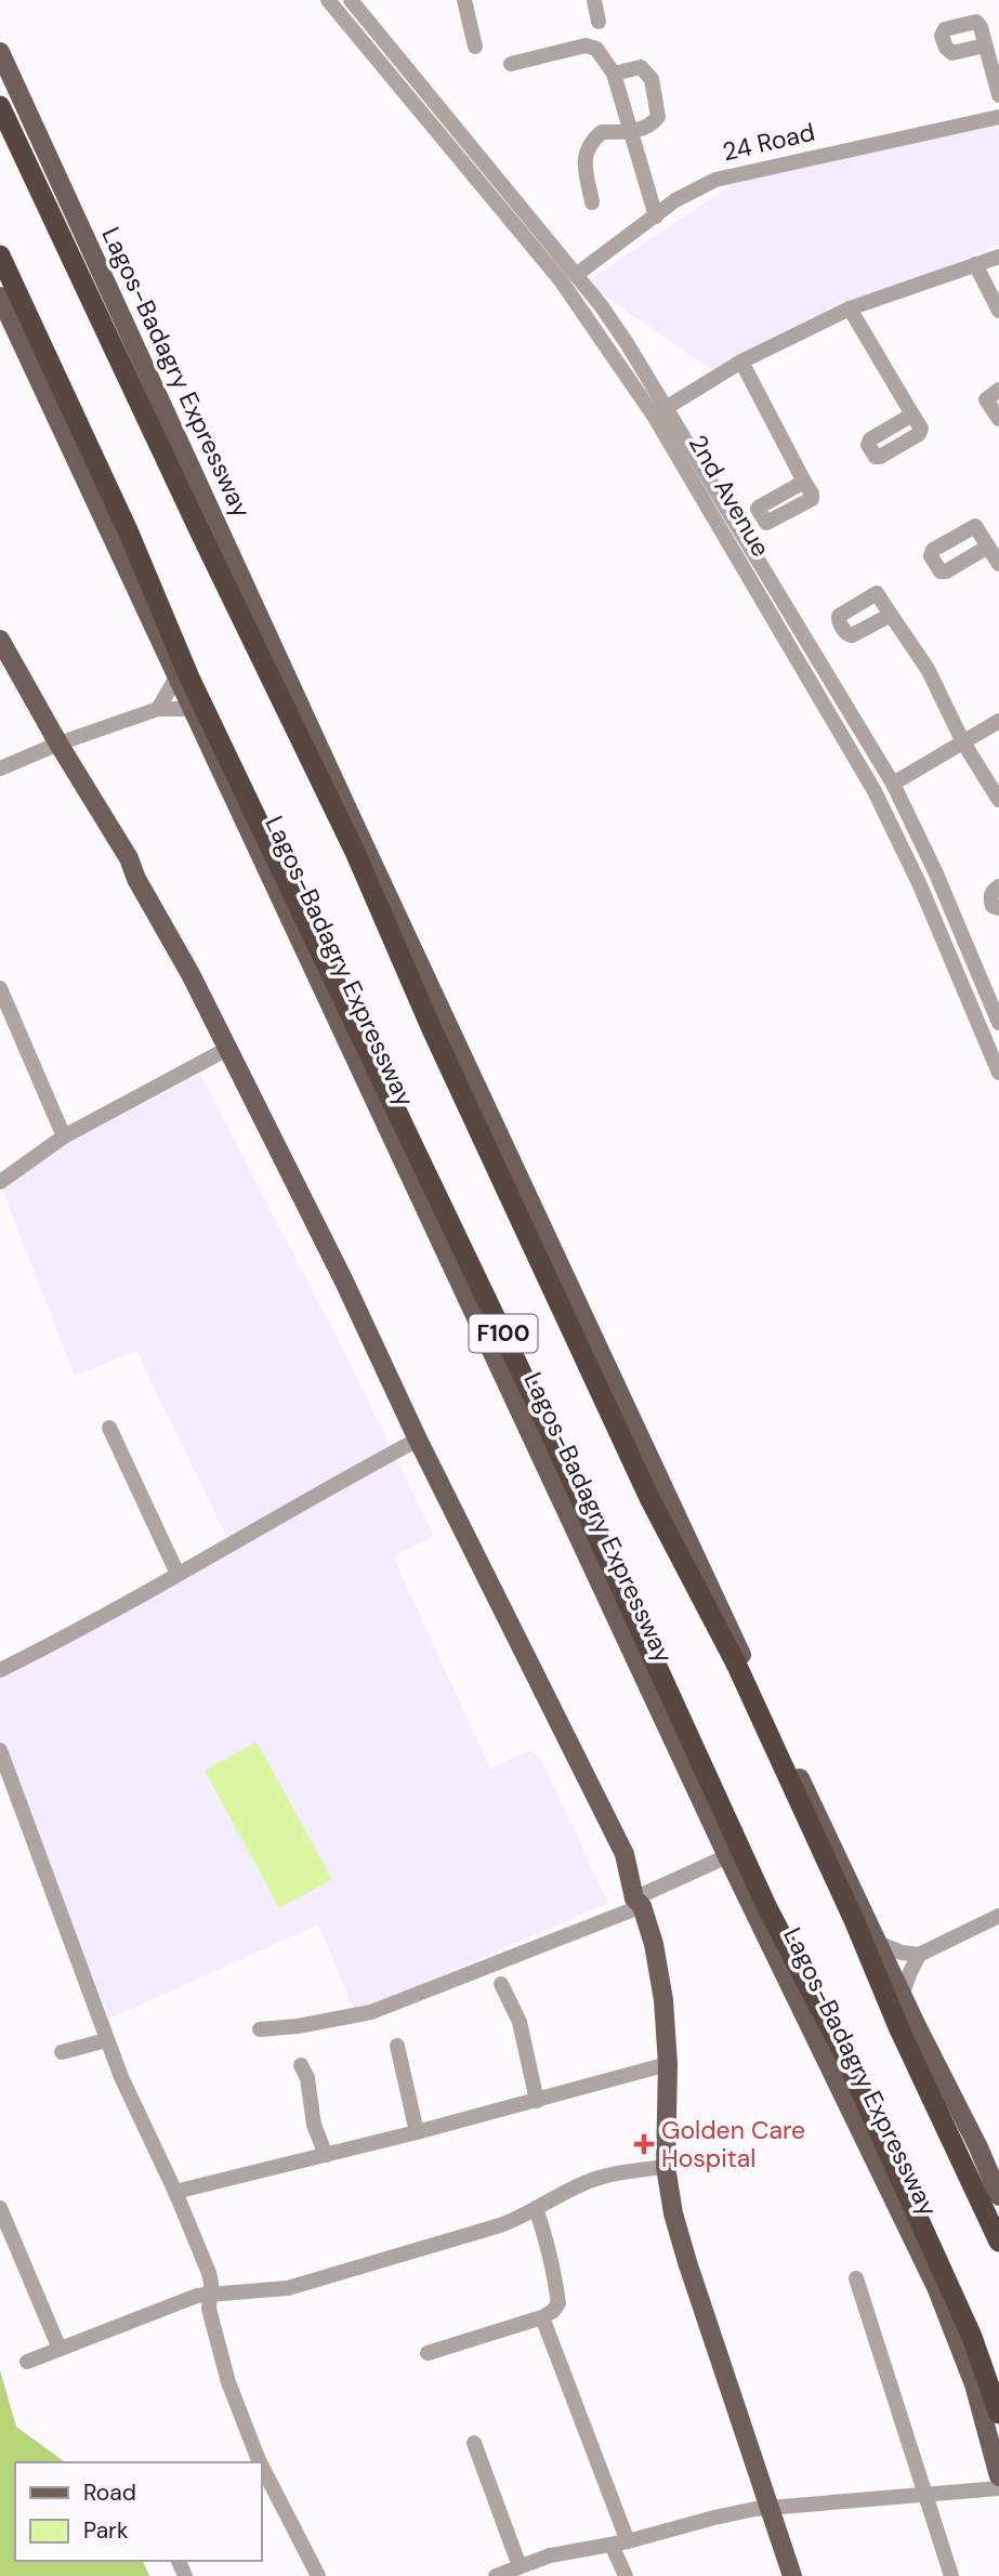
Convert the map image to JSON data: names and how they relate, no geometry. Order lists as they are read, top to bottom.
{
  "streets": {
    "highway": ["Lagos-Badagry Expressway", "F100"],
    "street": ["24 Road", "2nd Avenue"]
  },
  "crossings": [
    ["24 Road", "2nd Avenue"]
  ],
  "places": {
    "health": ["Golden Care Hospital"]
  },
  "legend": ["Road", "Park"]
}
